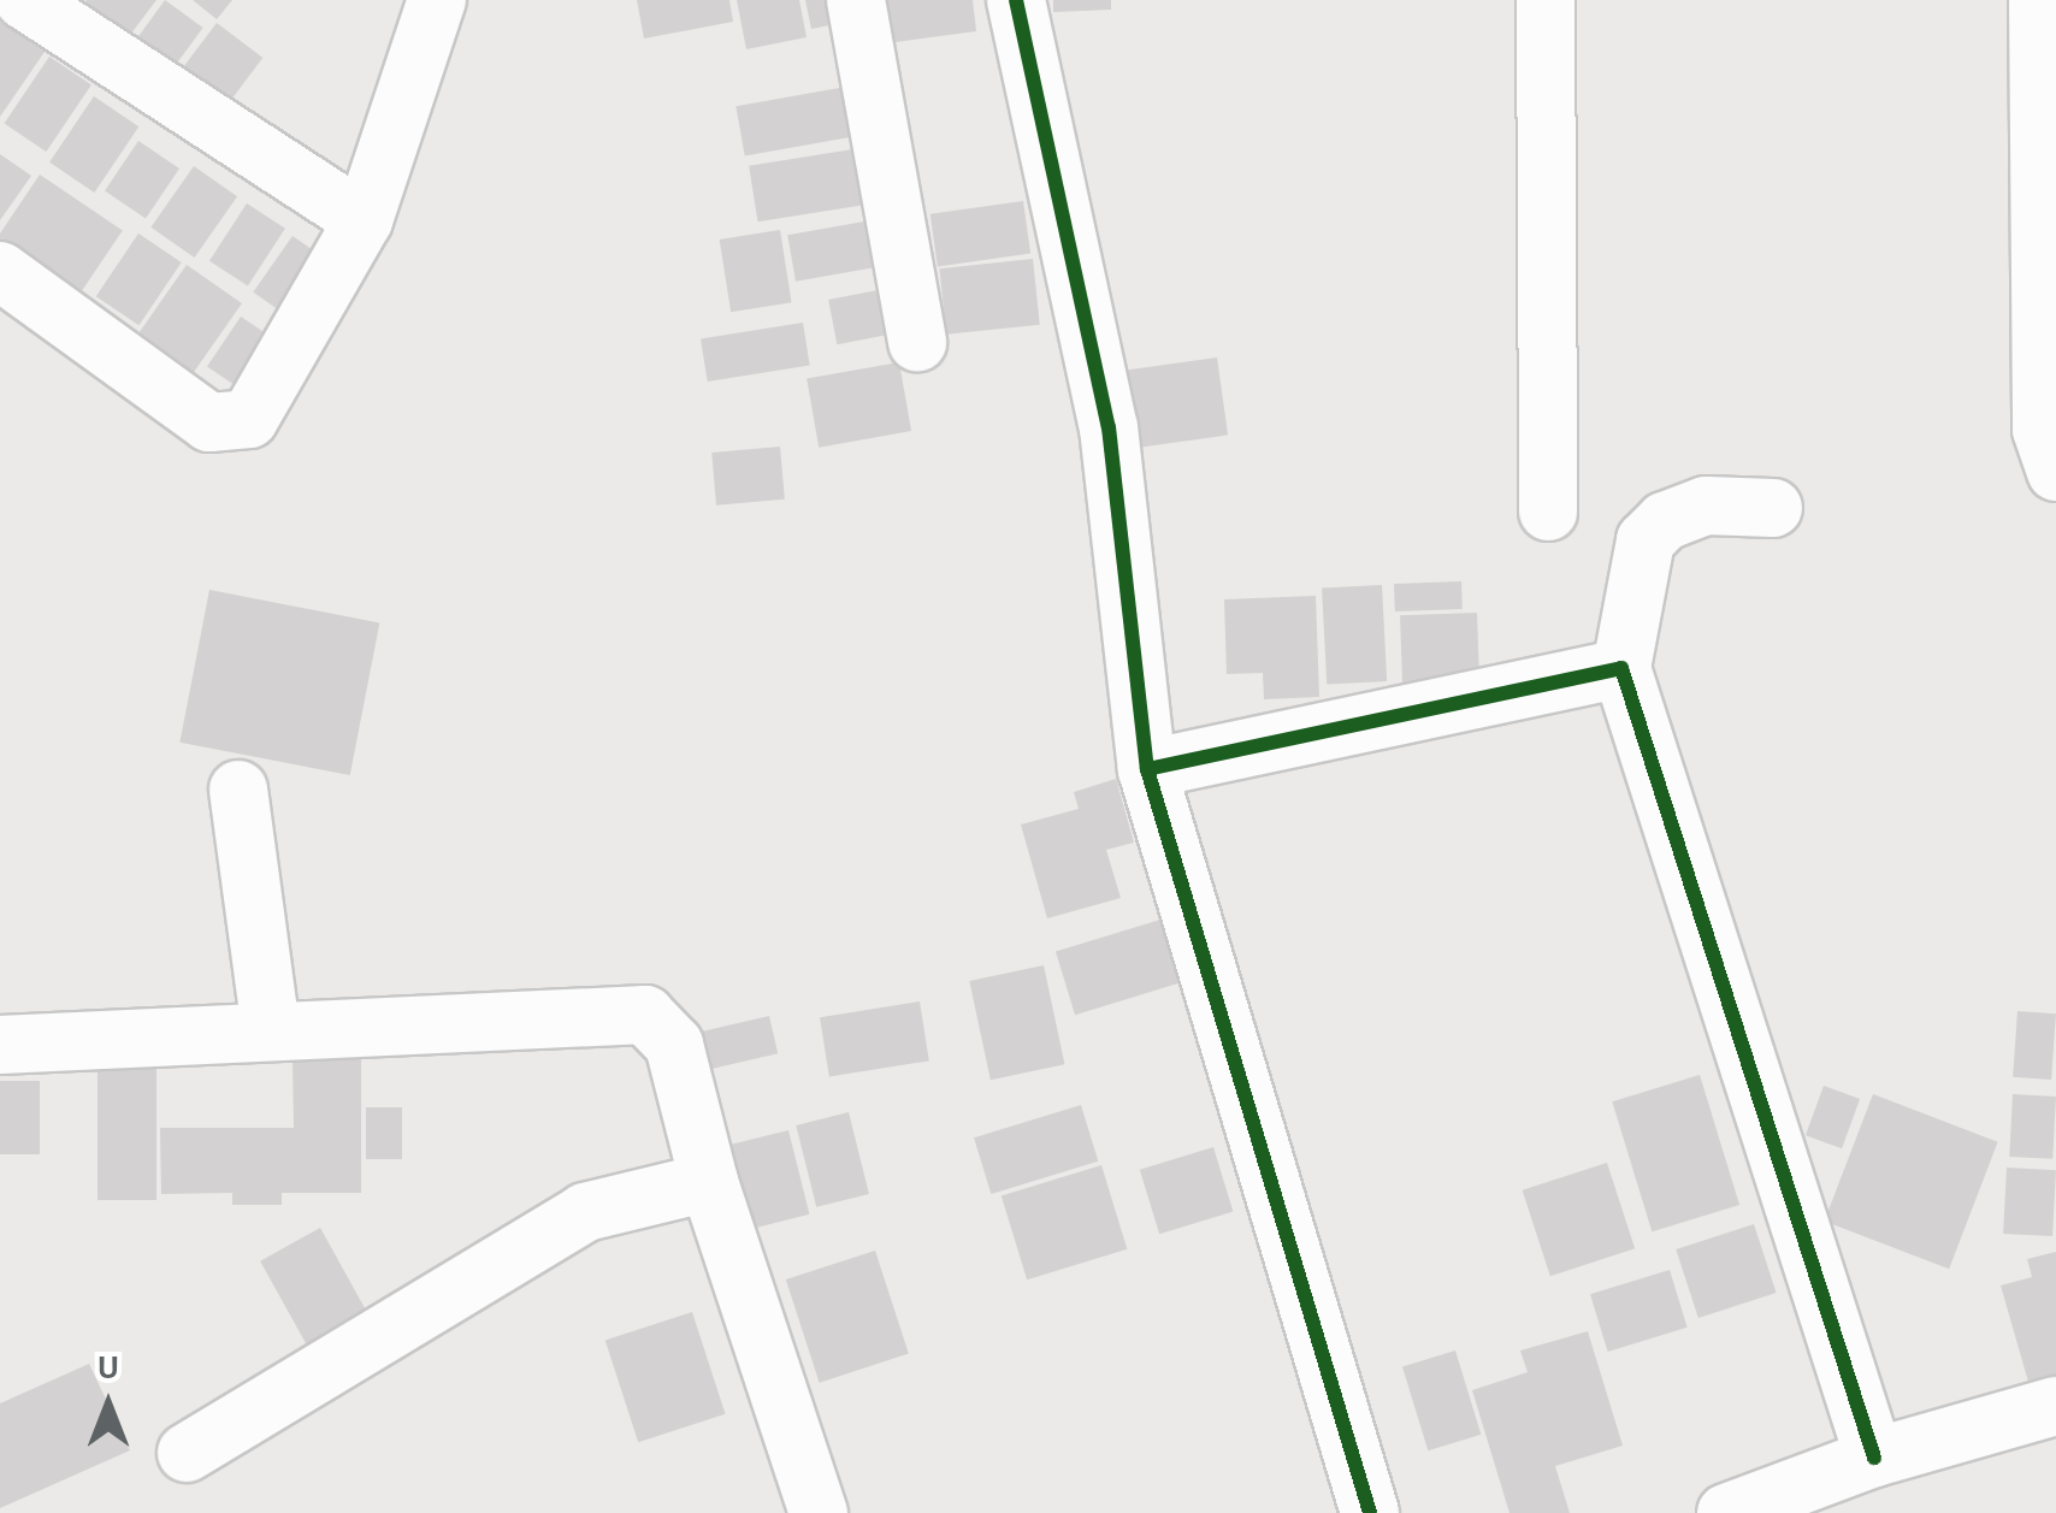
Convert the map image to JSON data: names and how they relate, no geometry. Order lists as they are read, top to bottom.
{
  "north": "top"
}
